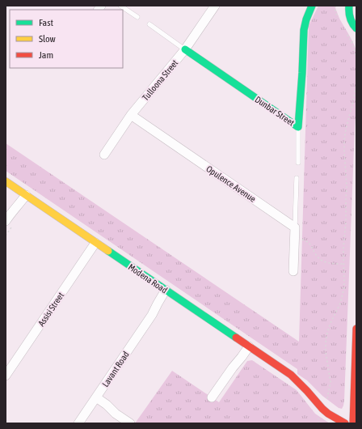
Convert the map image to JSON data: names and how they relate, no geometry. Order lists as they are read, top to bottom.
{
  "streets": {
    "street": [
      "Tulloona Street",
      "Dunbar Street",
      "Opulence Avenue",
      "Modena Road",
      "Assisi Street",
      "Lavant Road"
    ]
  },
  "crossings": [
    ["Tulloona Street", "Dunbar Street"],
    ["Tulloona Street", "Opulence Avenue"],
    ["Modena Road", "Assisi Street"],
    ["Modena Road", "Lavant Road"]
  ],
  "legend": ["Fast", "Slow", "Jam"]
}
